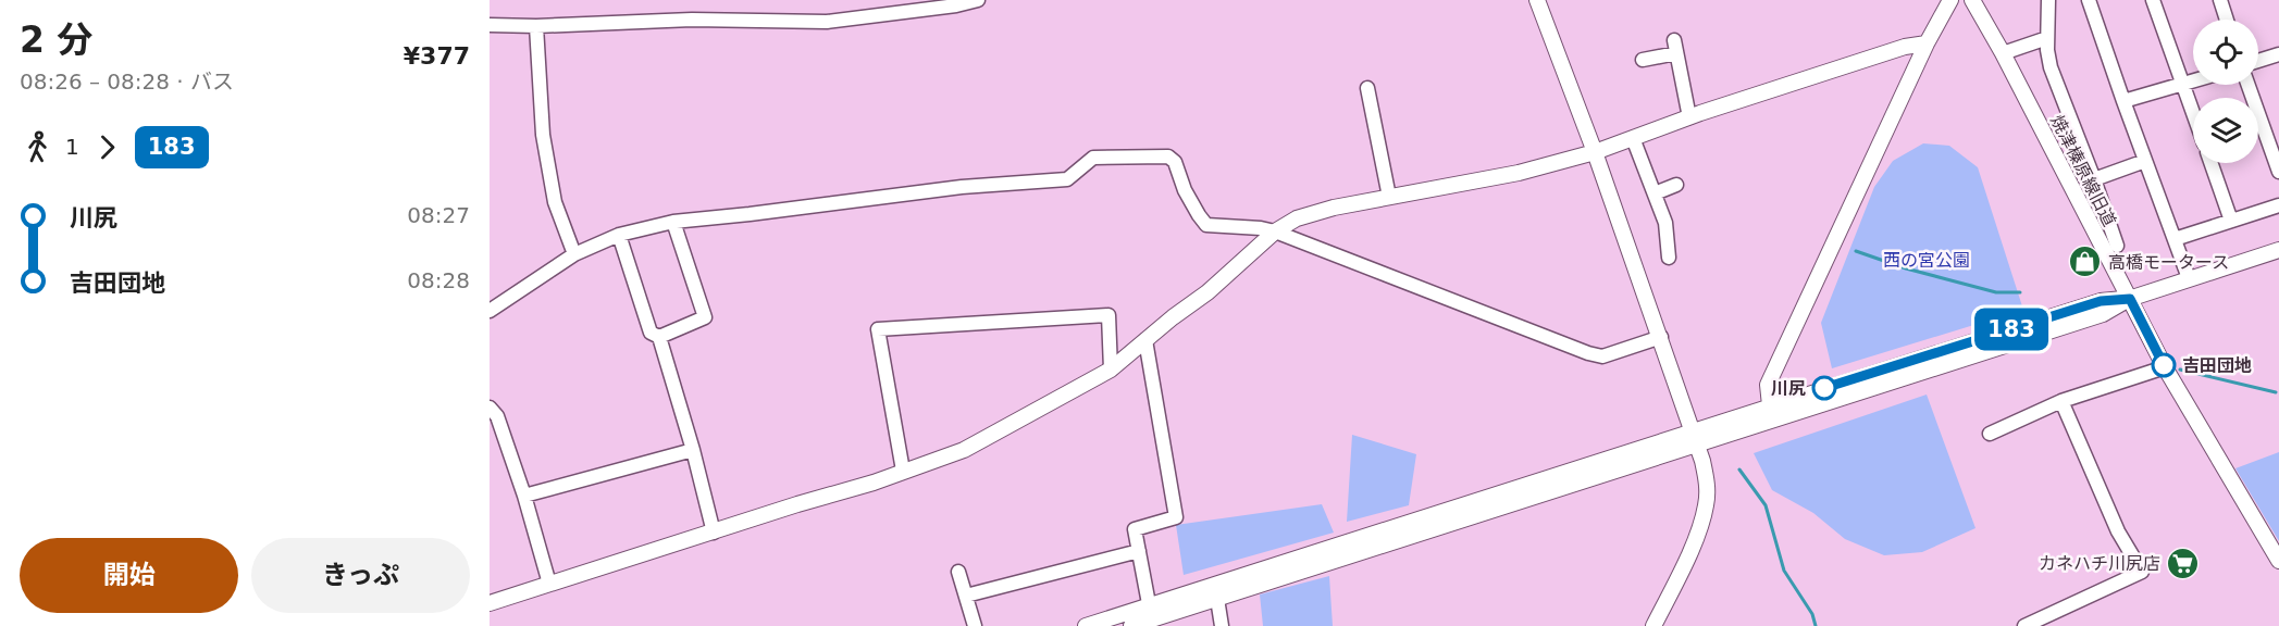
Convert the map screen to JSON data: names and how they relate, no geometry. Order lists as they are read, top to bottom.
{
  "streets": {
    "street": ["焼津榛原線旧道"]
  },
  "parks": ["西の宮公園"],
  "places": {
    "shop": ["高橋モータース"],
    "other": ["吉田団地", "川尻"],
    "supermarket": ["カネハチ川尻店"]
  },
  "lines": ["bus line 183"],
  "page": {
    "heading": ["2 分", "08:26 – 08:28 · バス", "¥377"],
    "on_map": "183",
    "legs": ["1", "183"],
    "list": [
      {
        "name": "川尻",
        "value": "08:27"
      },
      {
        "name": "吉田団地",
        "value": "08:28"
      }
    ],
    "buttons": ["開始", "きっぷ"]
  }
}
